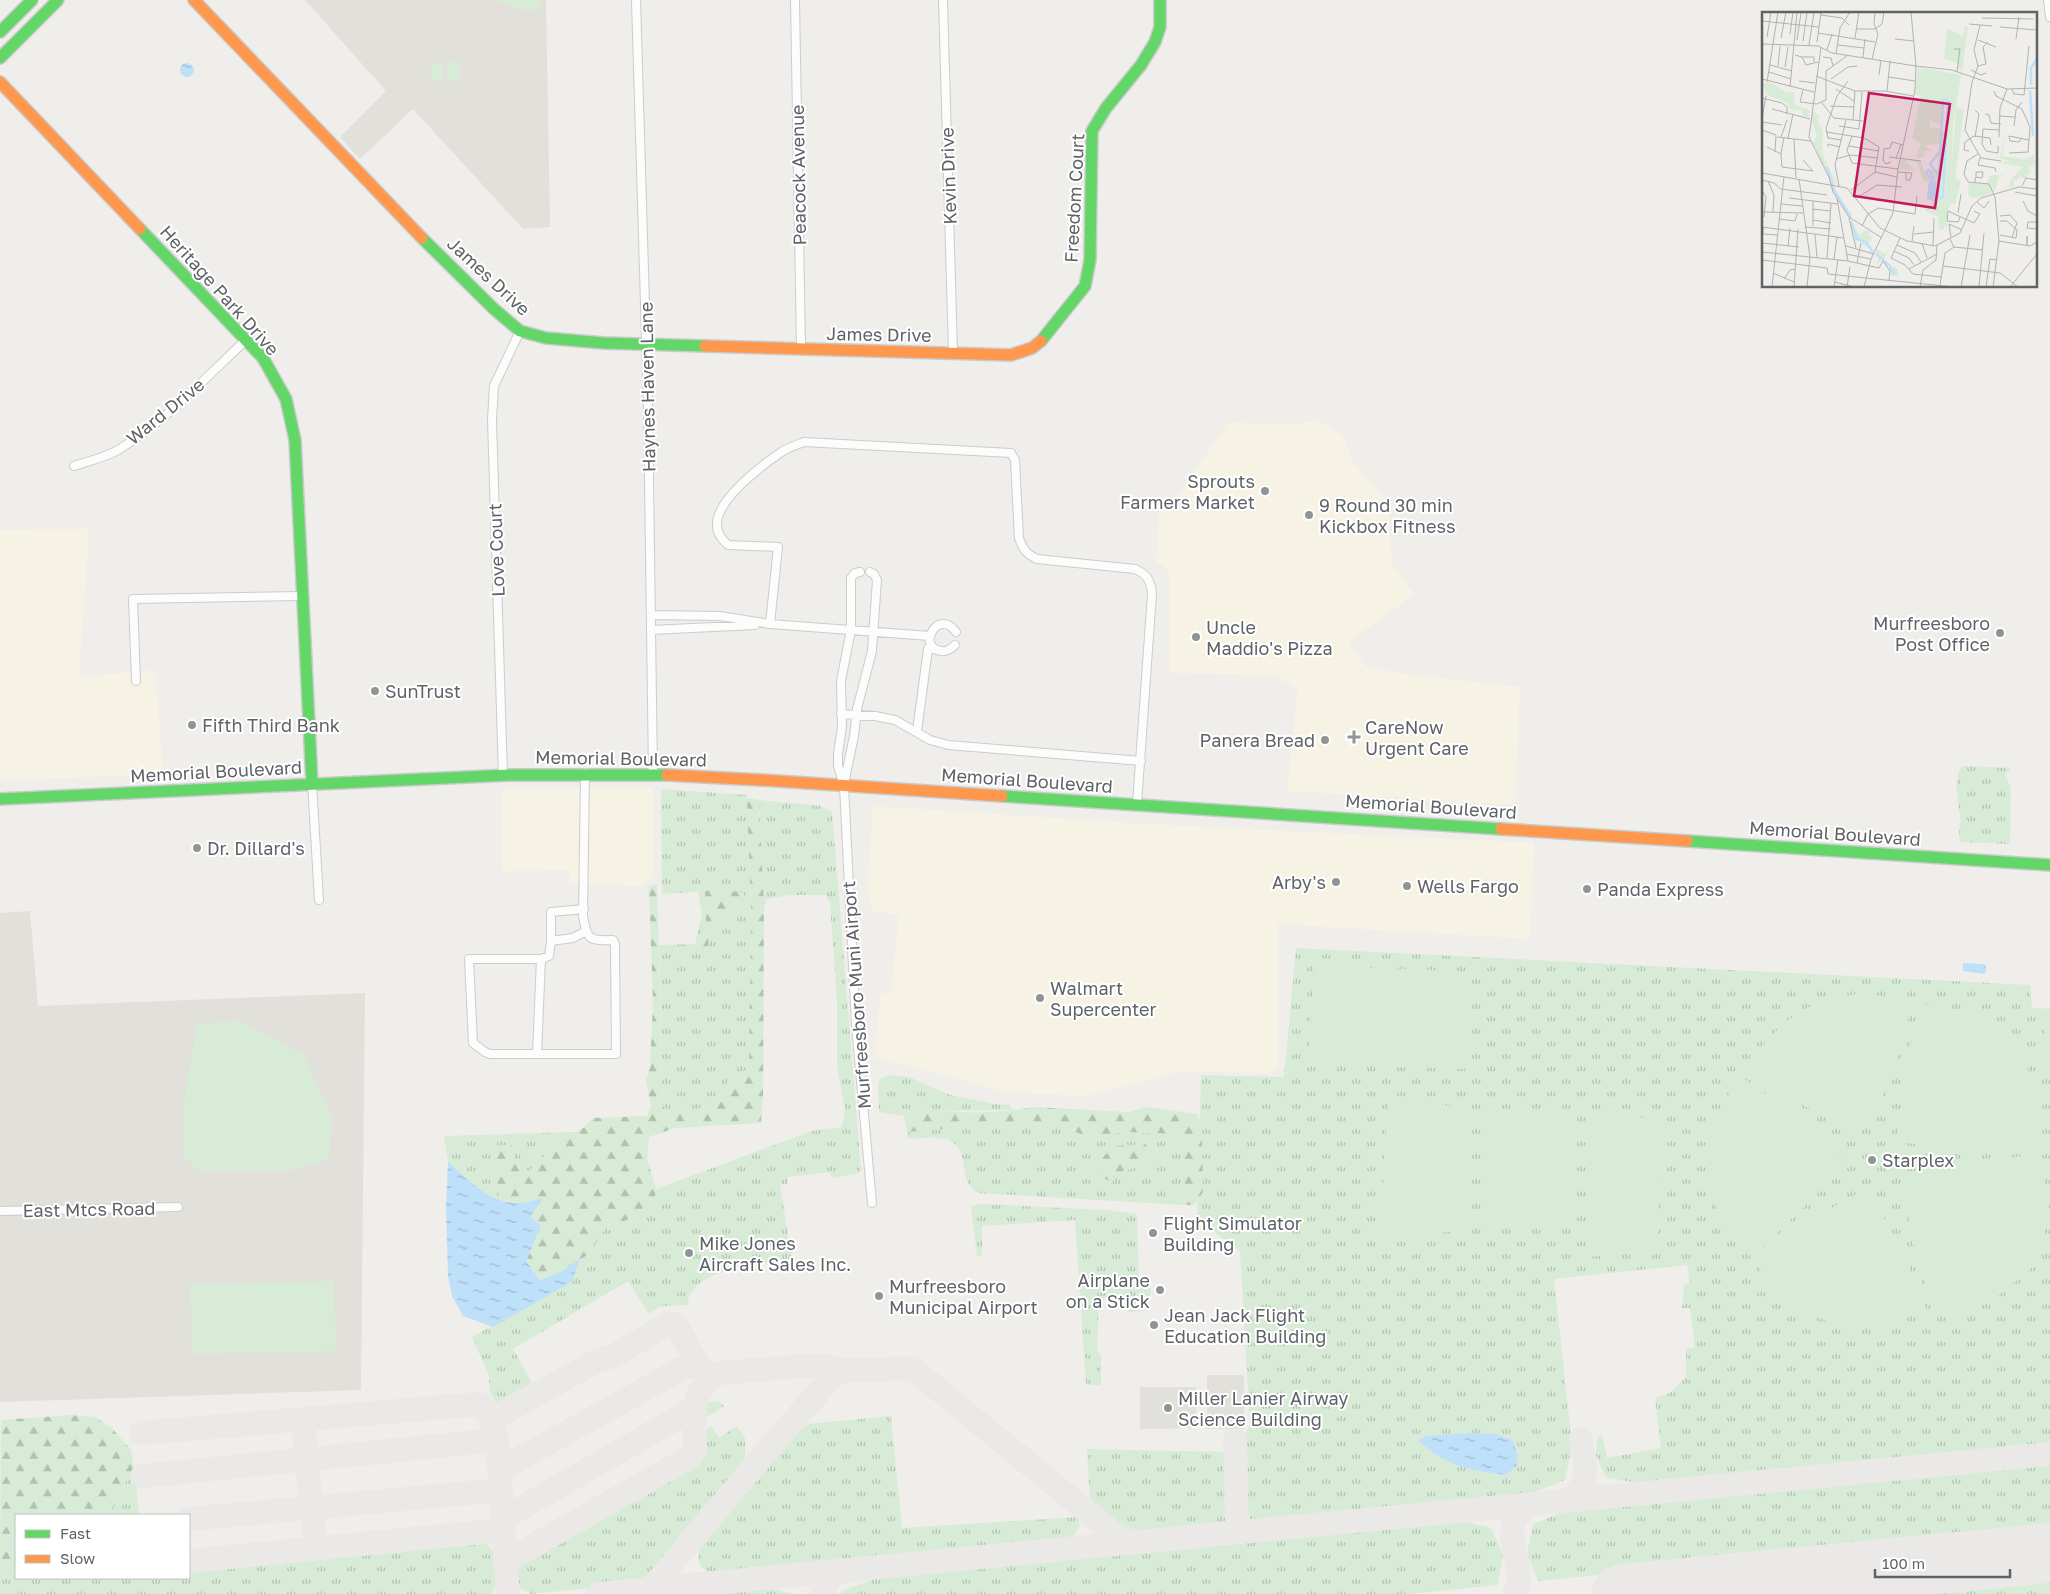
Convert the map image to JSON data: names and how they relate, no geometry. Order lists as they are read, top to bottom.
{
  "streets": {
    "main road": [
      "Freedom Court",
      "James Drive",
      "Heritage Park Drive",
      "Memorial Boulevard"
    ],
    "street": [
      "Peacock Avenue",
      "Kevin Drive",
      "Haynes Haven Lane",
      "Ward Drive",
      "Love Court",
      "Murfreesboro Muni Airport",
      "East Mtcs Road"
    ]
  },
  "crossings": [
    ["Peacock Avenue", "James Drive"],
    ["Kevin Drive", "Freedom Court"],
    ["Kevin Drive", "James Drive"],
    ["Freedom Court", "James Drive"],
    ["James Drive", "Haynes Haven Lane"],
    ["James Drive", "Love Court"],
    ["Heritage Park Drive", "Ward Drive"],
    ["Heritage Park Drive", "Memorial Boulevard"],
    ["Haynes Haven Lane", "Memorial Boulevard"],
    ["Love Court", "Memorial Boulevard"],
    ["Memorial Boulevard", "Murfreesboro Muni Airport"]
  ],
  "places": {
    "other": [
      "Sprouts Farmers Market",
      "9 Round 30 min Kickbox Fitness",
      "Murfreesboro Post Office",
      "Uncle Maddio's Pizza",
      "SunTrust",
      "Fifth Third Bank",
      "Panera Bread",
      "Dr. Dillard's",
      "Arby's",
      "Wells Fargo",
      "Panda Express",
      "Walmart Supercenter",
      "Starplex",
      "Flight Simulator Building",
      "Mike Jones Aircraft Sales Inc.",
      "Airplane on a Stick",
      "Murfreesboro Municipal Airport",
      "Jean Jack Flight Education Building",
      "Miller Lanier Airway Science Building"
    ],
    "health": ["CareNow Urgent Care"]
  },
  "legend": ["Fast", "Slow"],
  "scale_bar": "100 m"
}
